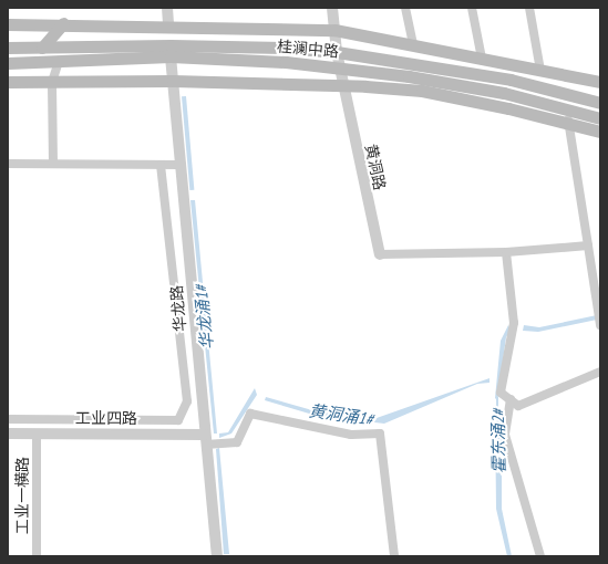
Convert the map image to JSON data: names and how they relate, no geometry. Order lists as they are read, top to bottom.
{
  "streets": {
    "main road": ["桂澜中路"],
    "street": [
      "黄洞路",
      "华龙路",
      "工业四路",
      "工业一横路"
    ]
  },
  "crossings": [
    ["桂澜中路", "黄洞路"],
    ["桂澜中路", "华龙路"],
    ["华龙路", "工业四路"],
    ["工业四路", "工业一横路"]
  ],
  "water": ["华龙涌1#", "黄洞涌1#", "霍东涌2#"]
}
